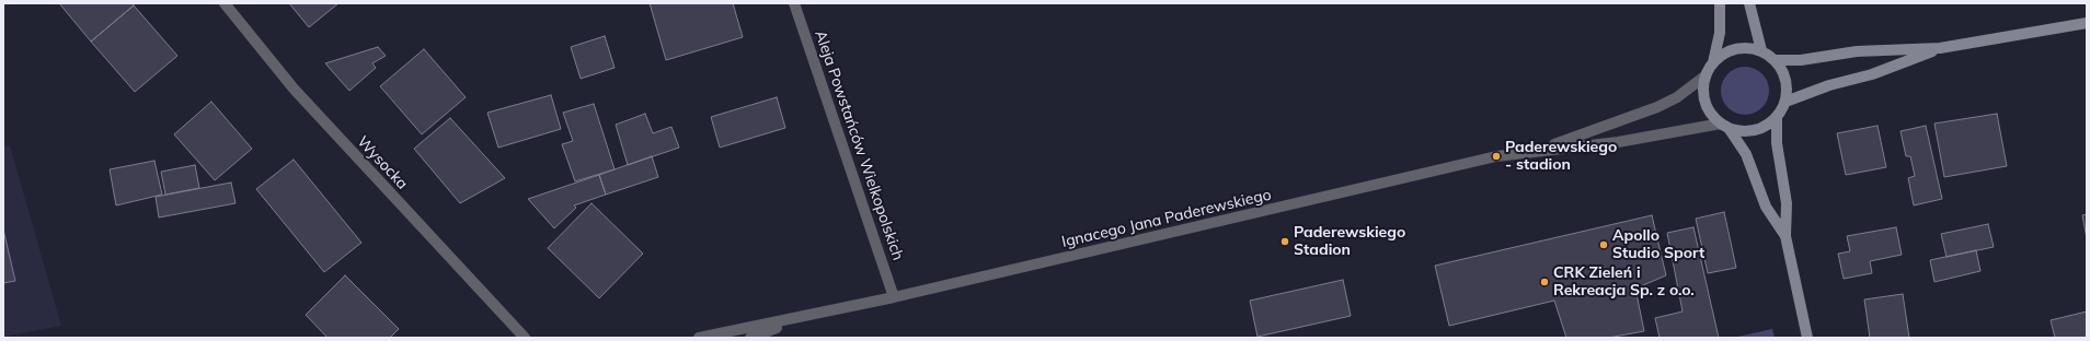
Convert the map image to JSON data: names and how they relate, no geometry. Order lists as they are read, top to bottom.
{
  "streets": {
    "street": ["Aleja Powstańców Wielkopolskich", "Wysocka", "Ignacego Jana Paderewskiego"]
  },
  "crossings": [
    ["Aleja Powstańców Wielkopolskich", "Ignacego Jana Paderewskiego"]
  ],
  "places": [
    "Paderewskiego - stadion",
    "Paderewskiego Stadion",
    "Apollo Studio Sport",
    "CRK Zieleń i Rekreacja Sp. z o.o."
  ]
}
